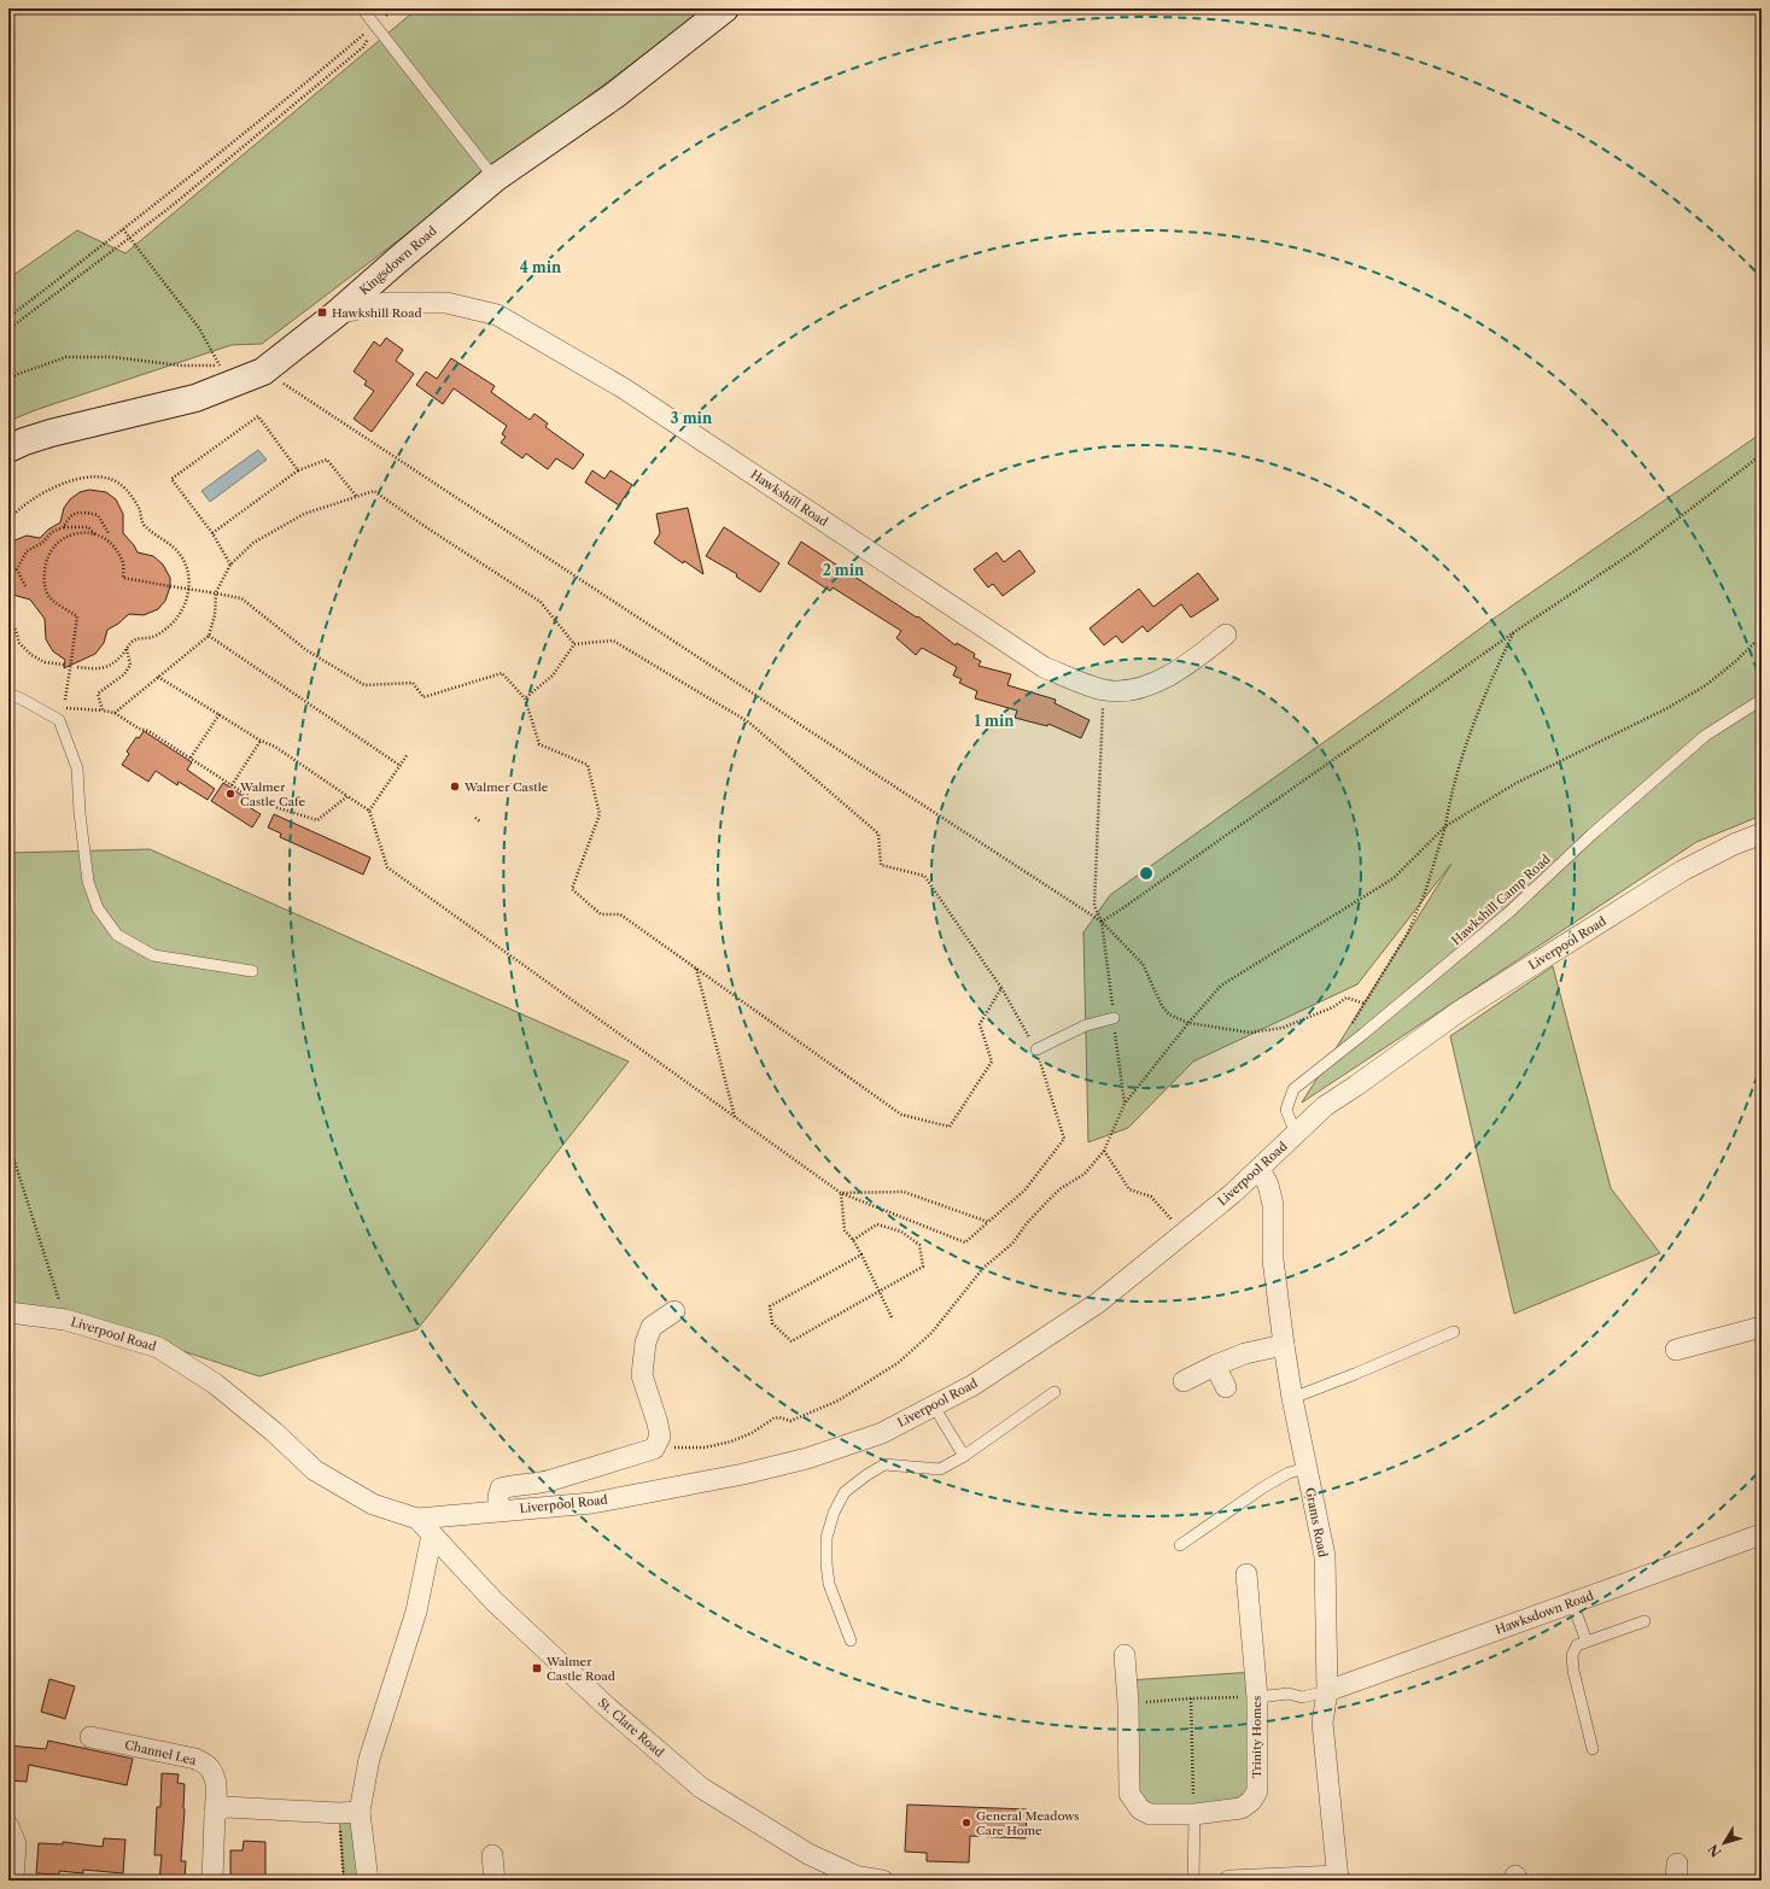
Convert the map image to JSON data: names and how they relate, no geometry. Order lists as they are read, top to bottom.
{
  "streets": {
    "street": [
      "Kingsdown Road",
      "Hawkshill Road",
      "Liverpool Road",
      "Grams Road",
      "Hawksdown Road",
      "St. Clare Road",
      "Trinity Homes",
      "Channel Lea"
    ],
    "lane": ["Hawkshill Camp Road"]
  },
  "crossings": [
    ["Kingsdown Road", "Hawkshill Road"],
    ["Hawkshill Camp Road", "Liverpool Road"],
    ["Liverpool Road", "Grams Road"],
    ["Liverpool Road", "St. Clare Road"],
    ["Grams Road", "Hawksdown Road"]
  ],
  "places": {
    "transit": ["Hawkshill Road", "Walmer Castle Road"],
    "other": ["Walmer Castle", "Walmer Castle Cafe", "General Meadows Care Home"]
  },
  "north": "bottom left",
  "rings": [
    "4 min",
    "3 min",
    "2 min",
    "1 min"
  ]
}
